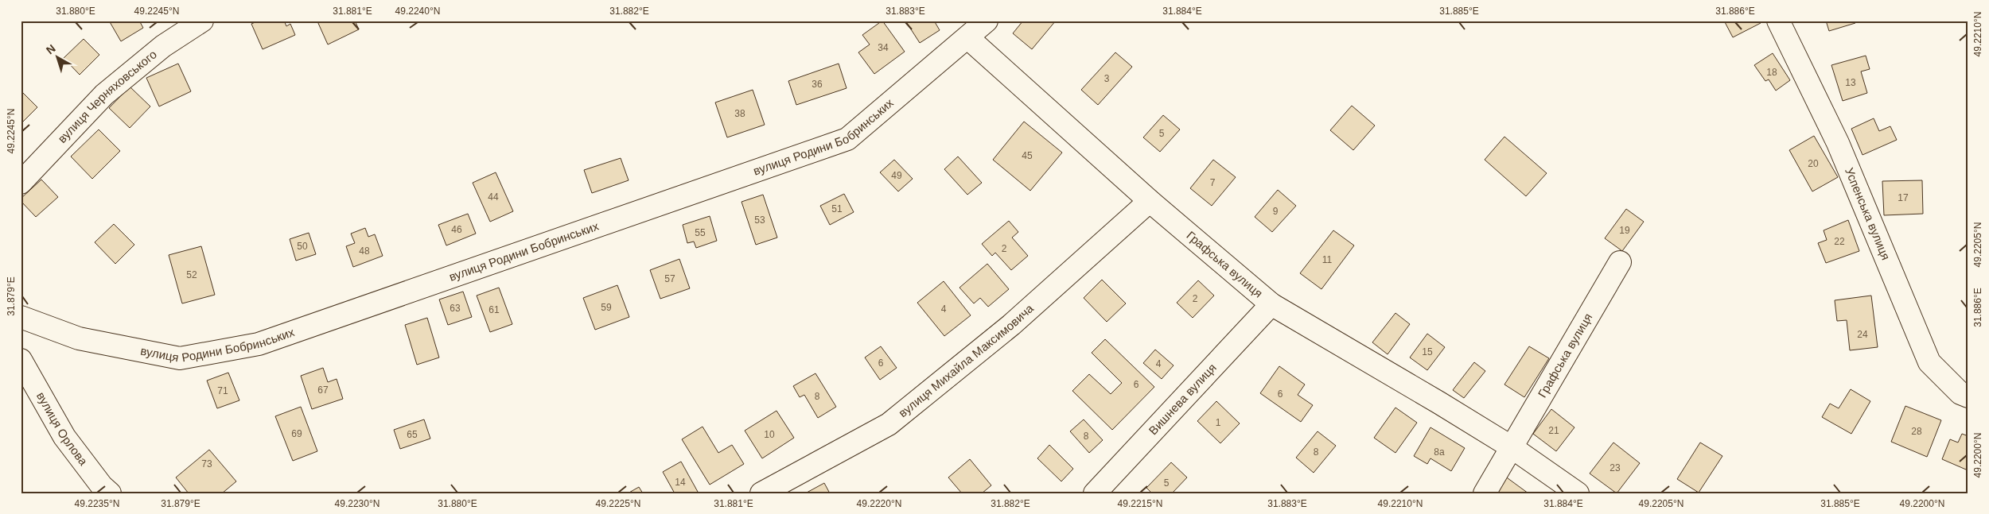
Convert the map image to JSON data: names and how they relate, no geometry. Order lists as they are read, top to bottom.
{
  "streets": {
    "street": [
      "вулиця Черняховського",
      "вулиця Родини Бобринських",
      "Успенська вулиця",
      "Графська вулиця",
      "вулиця Михайла Максимовича",
      "Вишнева вулиця",
      "вулиця Орлова"
    ]
  },
  "crossings": [
    ["вулиця Родини Бобринських", "Графська вулиця"],
    ["Графська вулиця", "вулиця Михайла Максимовича"],
    ["Графська вулиця", "Вишнева вулиця"]
  ],
  "house_numbers": [
    "34",
    "18",
    "3",
    "13",
    "36",
    "38",
    "5",
    "45",
    "20",
    "49",
    "7",
    "44",
    "17",
    "51",
    "9",
    "53",
    "46",
    "19",
    "55",
    "22",
    "50",
    "2",
    "48",
    "11",
    "52",
    "57",
    "2",
    "59",
    "63",
    "4",
    "61",
    "24",
    "15",
    "6",
    "4",
    "6",
    "67",
    "71",
    "6",
    "8",
    "1",
    "21",
    "28",
    "69",
    "65",
    "10",
    "8",
    "8",
    "8а",
    "73",
    "23",
    "14",
    "5"
  ],
  "north": "top left",
  "coordinates": [
    "31.880°E",
    "49.2245°N",
    "31.881°E",
    "49.2240°N",
    "31.882°E",
    "31.883°E",
    "31.884°E",
    "31.885°E",
    "31.886°E",
    "49.2210°N",
    "49.2205°N",
    "31.879°E",
    "49.2200°N",
    "49.2235°N",
    "49.2230°N",
    "49.2225°N",
    "49.2220°N",
    "49.2215°N"
  ]
}
